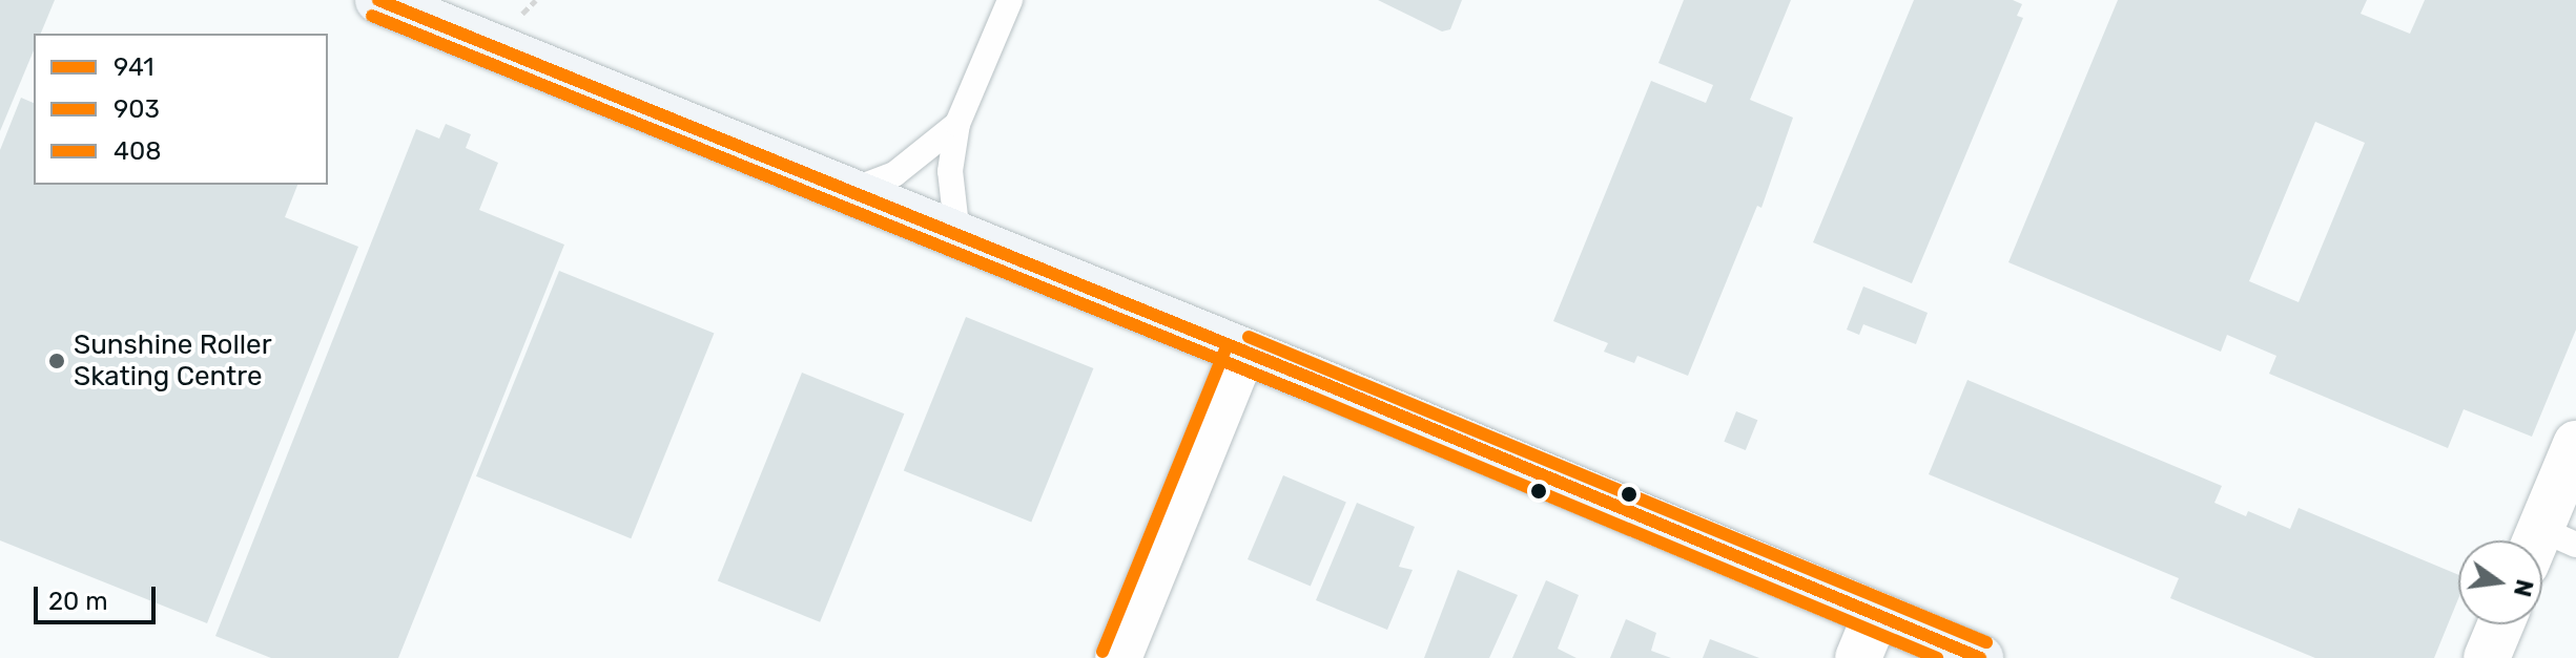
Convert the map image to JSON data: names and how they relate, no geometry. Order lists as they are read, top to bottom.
{
  "places": ["Sunshine Roller Skating Centre"],
  "lines": ["transit line 941", "transit line 903", "transit line 408"],
  "legend": ["941", "903", "408"],
  "scale_bar": "20 m",
  "north": "right"
}
